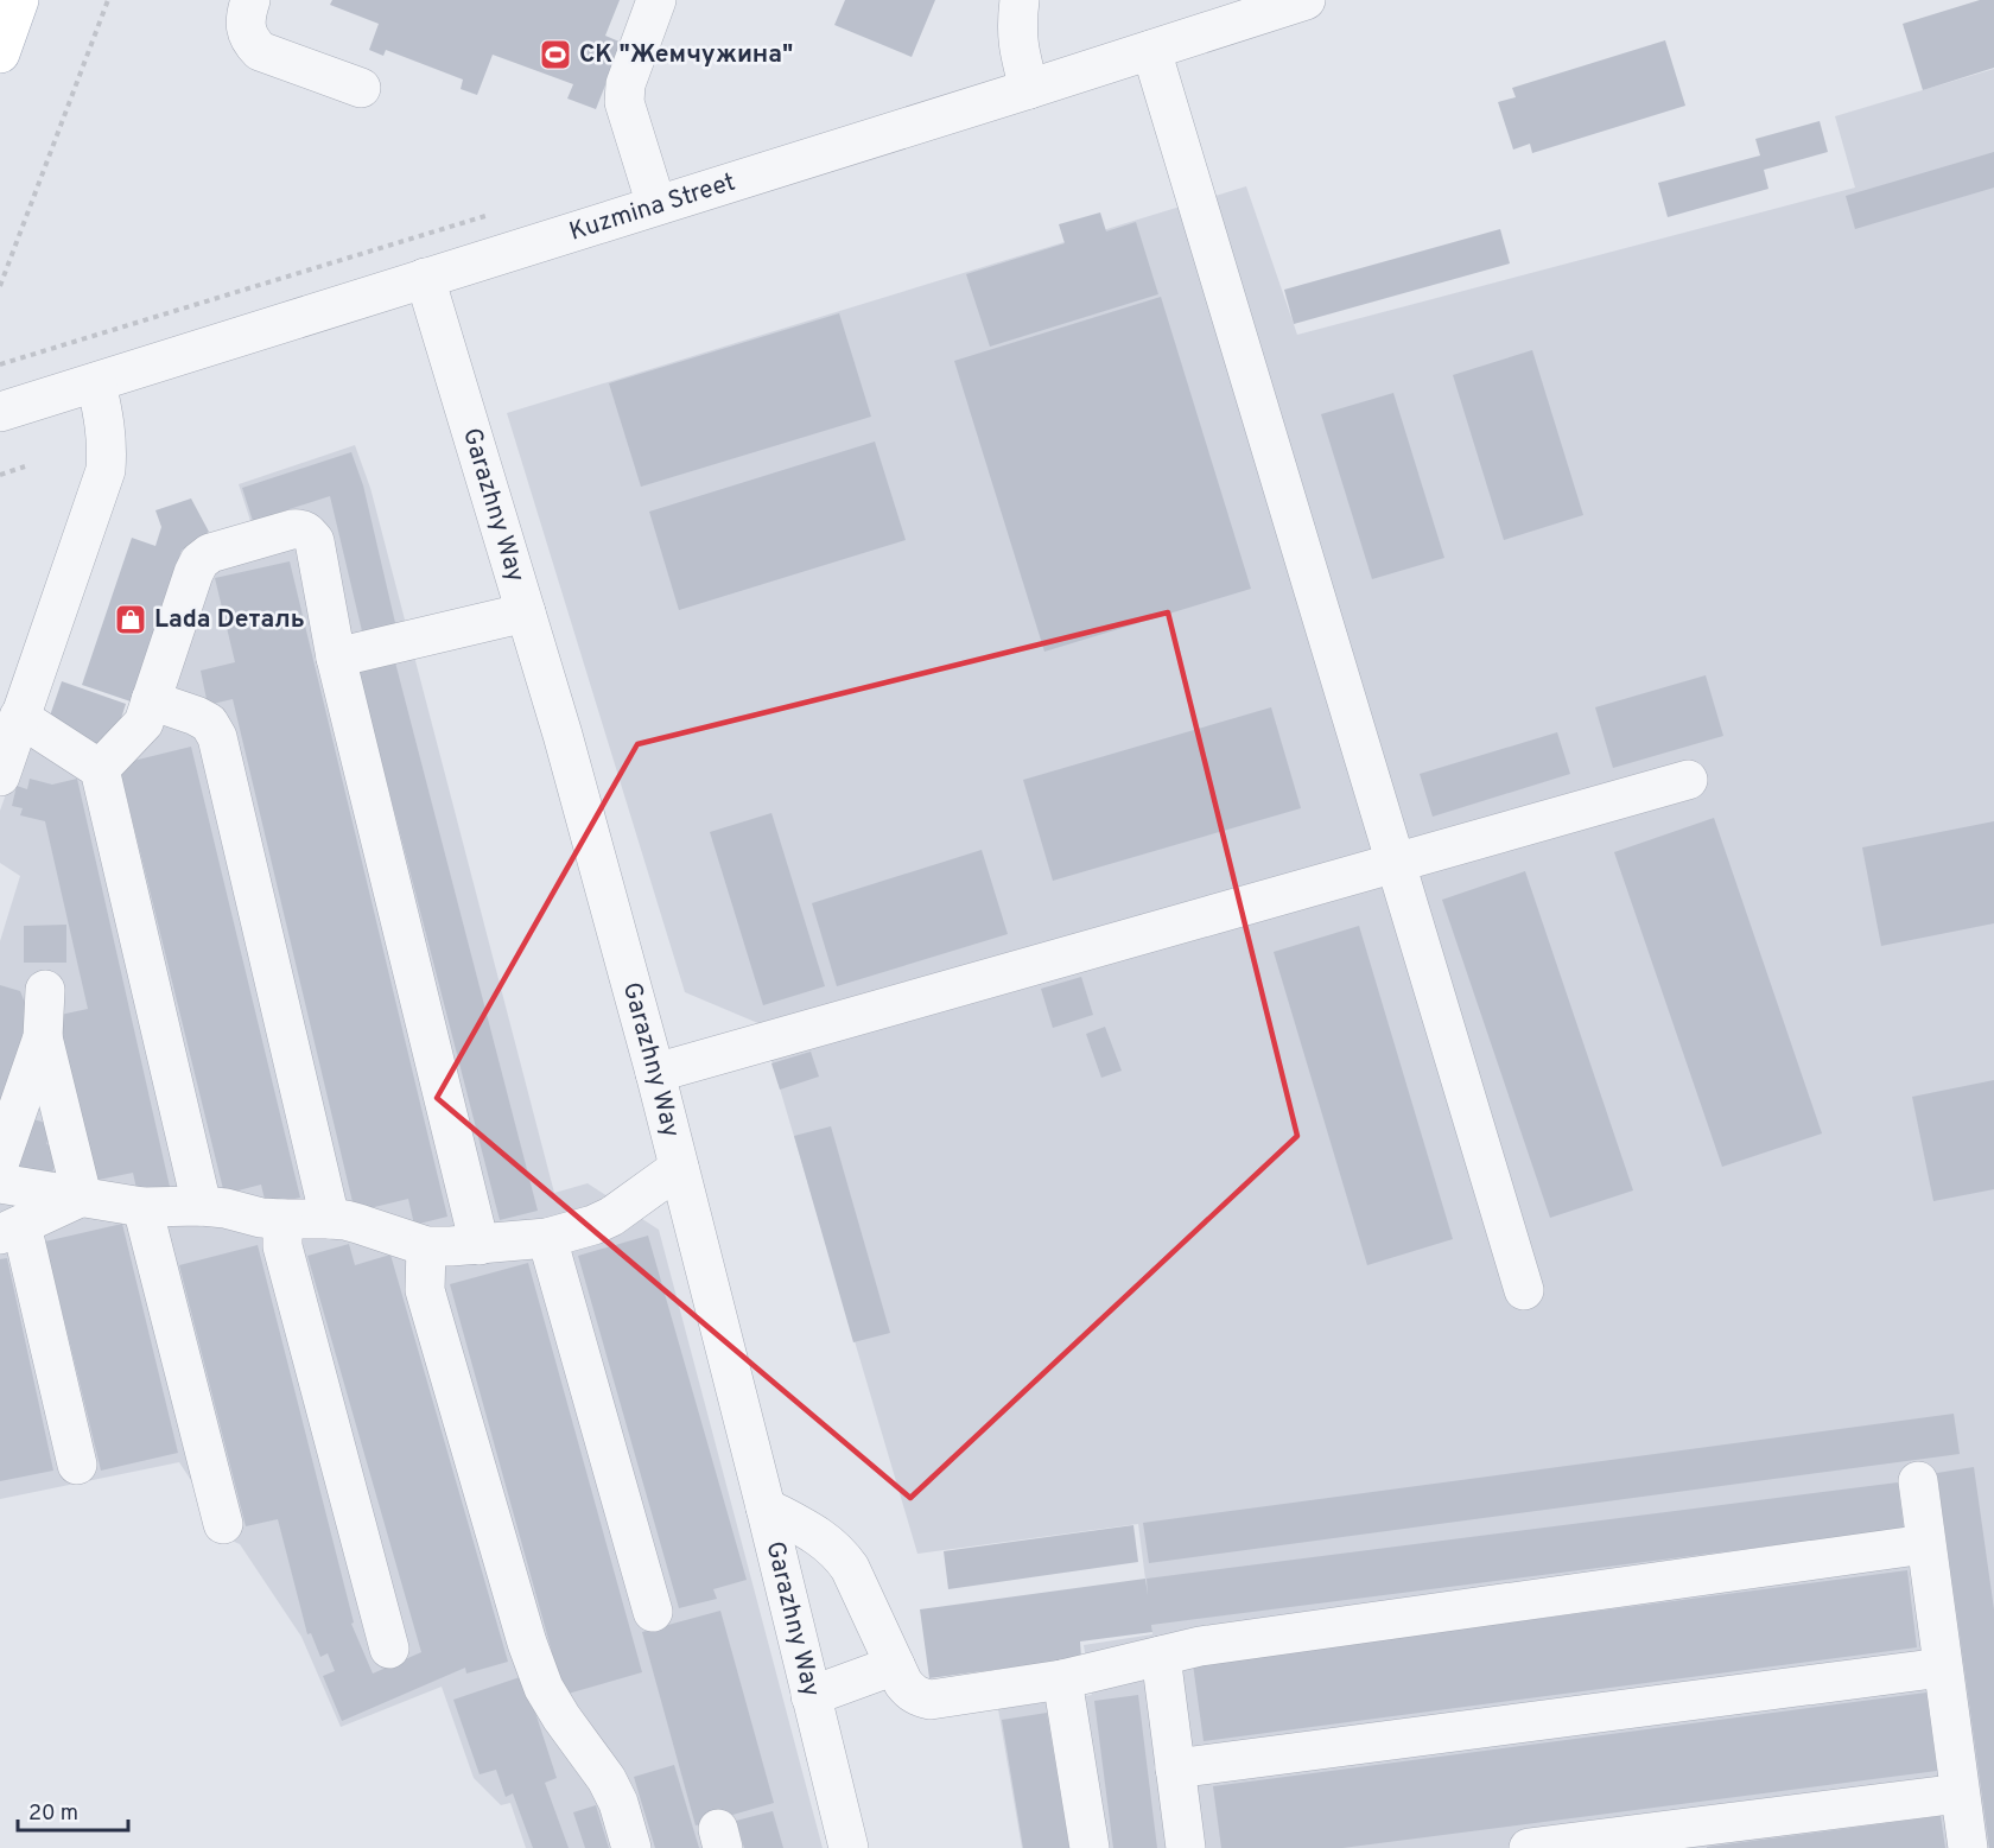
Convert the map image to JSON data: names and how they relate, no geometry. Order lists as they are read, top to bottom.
{
  "streets": {
    "street": ["Kuzmina Street", "Garazhny Way"]
  },
  "crossings": [
    ["Kuzmina Street", "Garazhny Way"]
  ],
  "places": {
    "sports": ["СК \"Жемчужина\""],
    "shop": ["Lada Dеталь"]
  },
  "scale_bar": "20 m"
}
